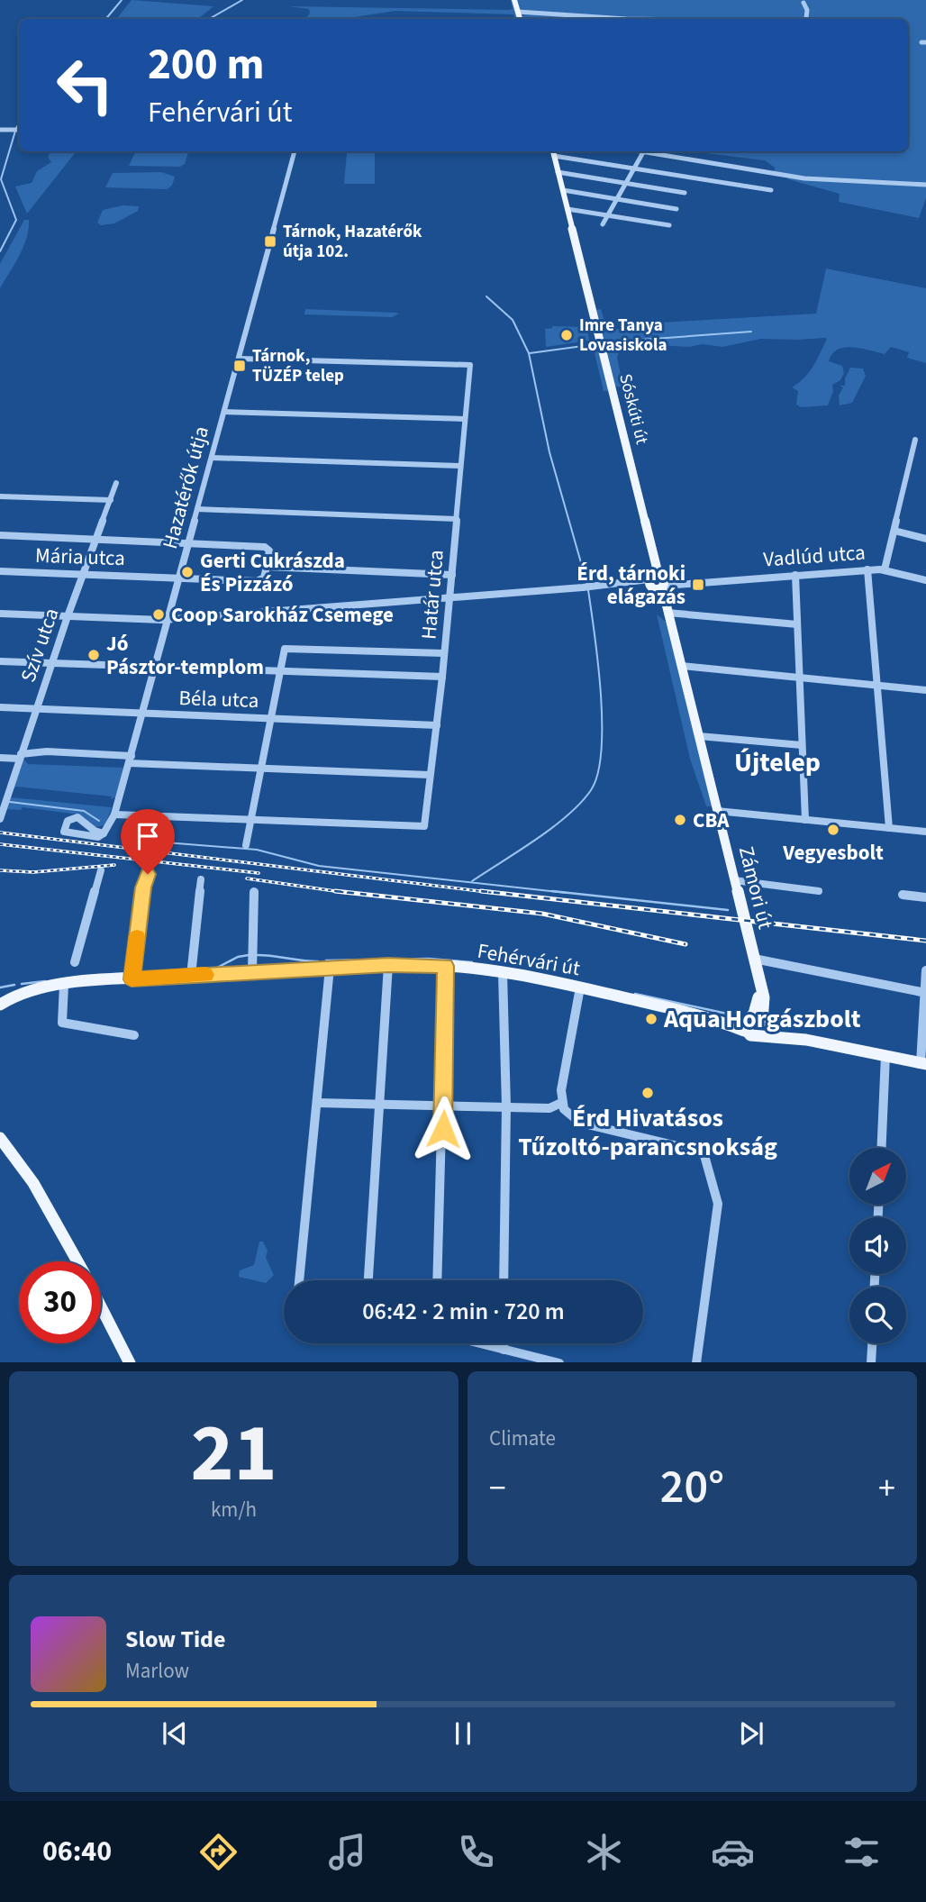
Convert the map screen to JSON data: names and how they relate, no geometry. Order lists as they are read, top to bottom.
{
  "streets": {
    "main road": ["Sóskúti út", "Zámori út", "Fehérvári út"],
    "street": [
      "Hazatérők útja",
      "Vadlúd utca",
      "Mária utca",
      "Határ utca",
      "Szív utca",
      "Béla utca"
    ]
  },
  "crossings": [
    ["Sóskúti út", "Vadlúd utca"],
    ["Sóskúti út", "Zámori út"],
    ["Hazatérők útja", "Vadlúd utca"],
    ["Hazatérők útja", "Mária utca"],
    ["Hazatérők útja", "Határ utca"],
    ["Hazatérők útja", "Béla utca"],
    ["Vadlúd utca", "Határ utca"],
    ["Vadlúd utca", "Szív utca"],
    ["Vadlúd utca", "Zámori út"],
    ["Mária utca", "Szív utca"],
    ["Határ utca", "Béla utca"],
    ["Szív utca", "Béla utca"],
    ["Zámori út", "Fehérvári út"]
  ],
  "districts": ["Újtelep"],
  "places": {
    "transit": ["Tárnok, Hazatérők útja 102.", "Tárnok, TÜZÉP telep", "Érd, tárnoki elágazás"],
    "other": [
      "Imre Tanya Lovasiskola",
      "Gerti Cukrászda És Pizzázó",
      "Coop Sarokház Csemege",
      "Jó Pásztor-templom",
      "CBA",
      "Vegyesbolt",
      "Aqua Horgászbolt",
      "Érd Hivatásos Tűzoltó-parancsnokság"
    ]
  },
  "north": "top right",
  "page": {
    "turn": ["200 m", "Fehérvári út"],
    "limit": "30",
    "trip": "06:42 · 2 min · 720 m",
    "tile": [
      ["21", "km/h"],
      "Climate"
    ],
    "heat": ["−", "20°", "+"],
    "song": ["Slow Tide", "Marlow"],
    "tabs": "06:40"
  }
}
